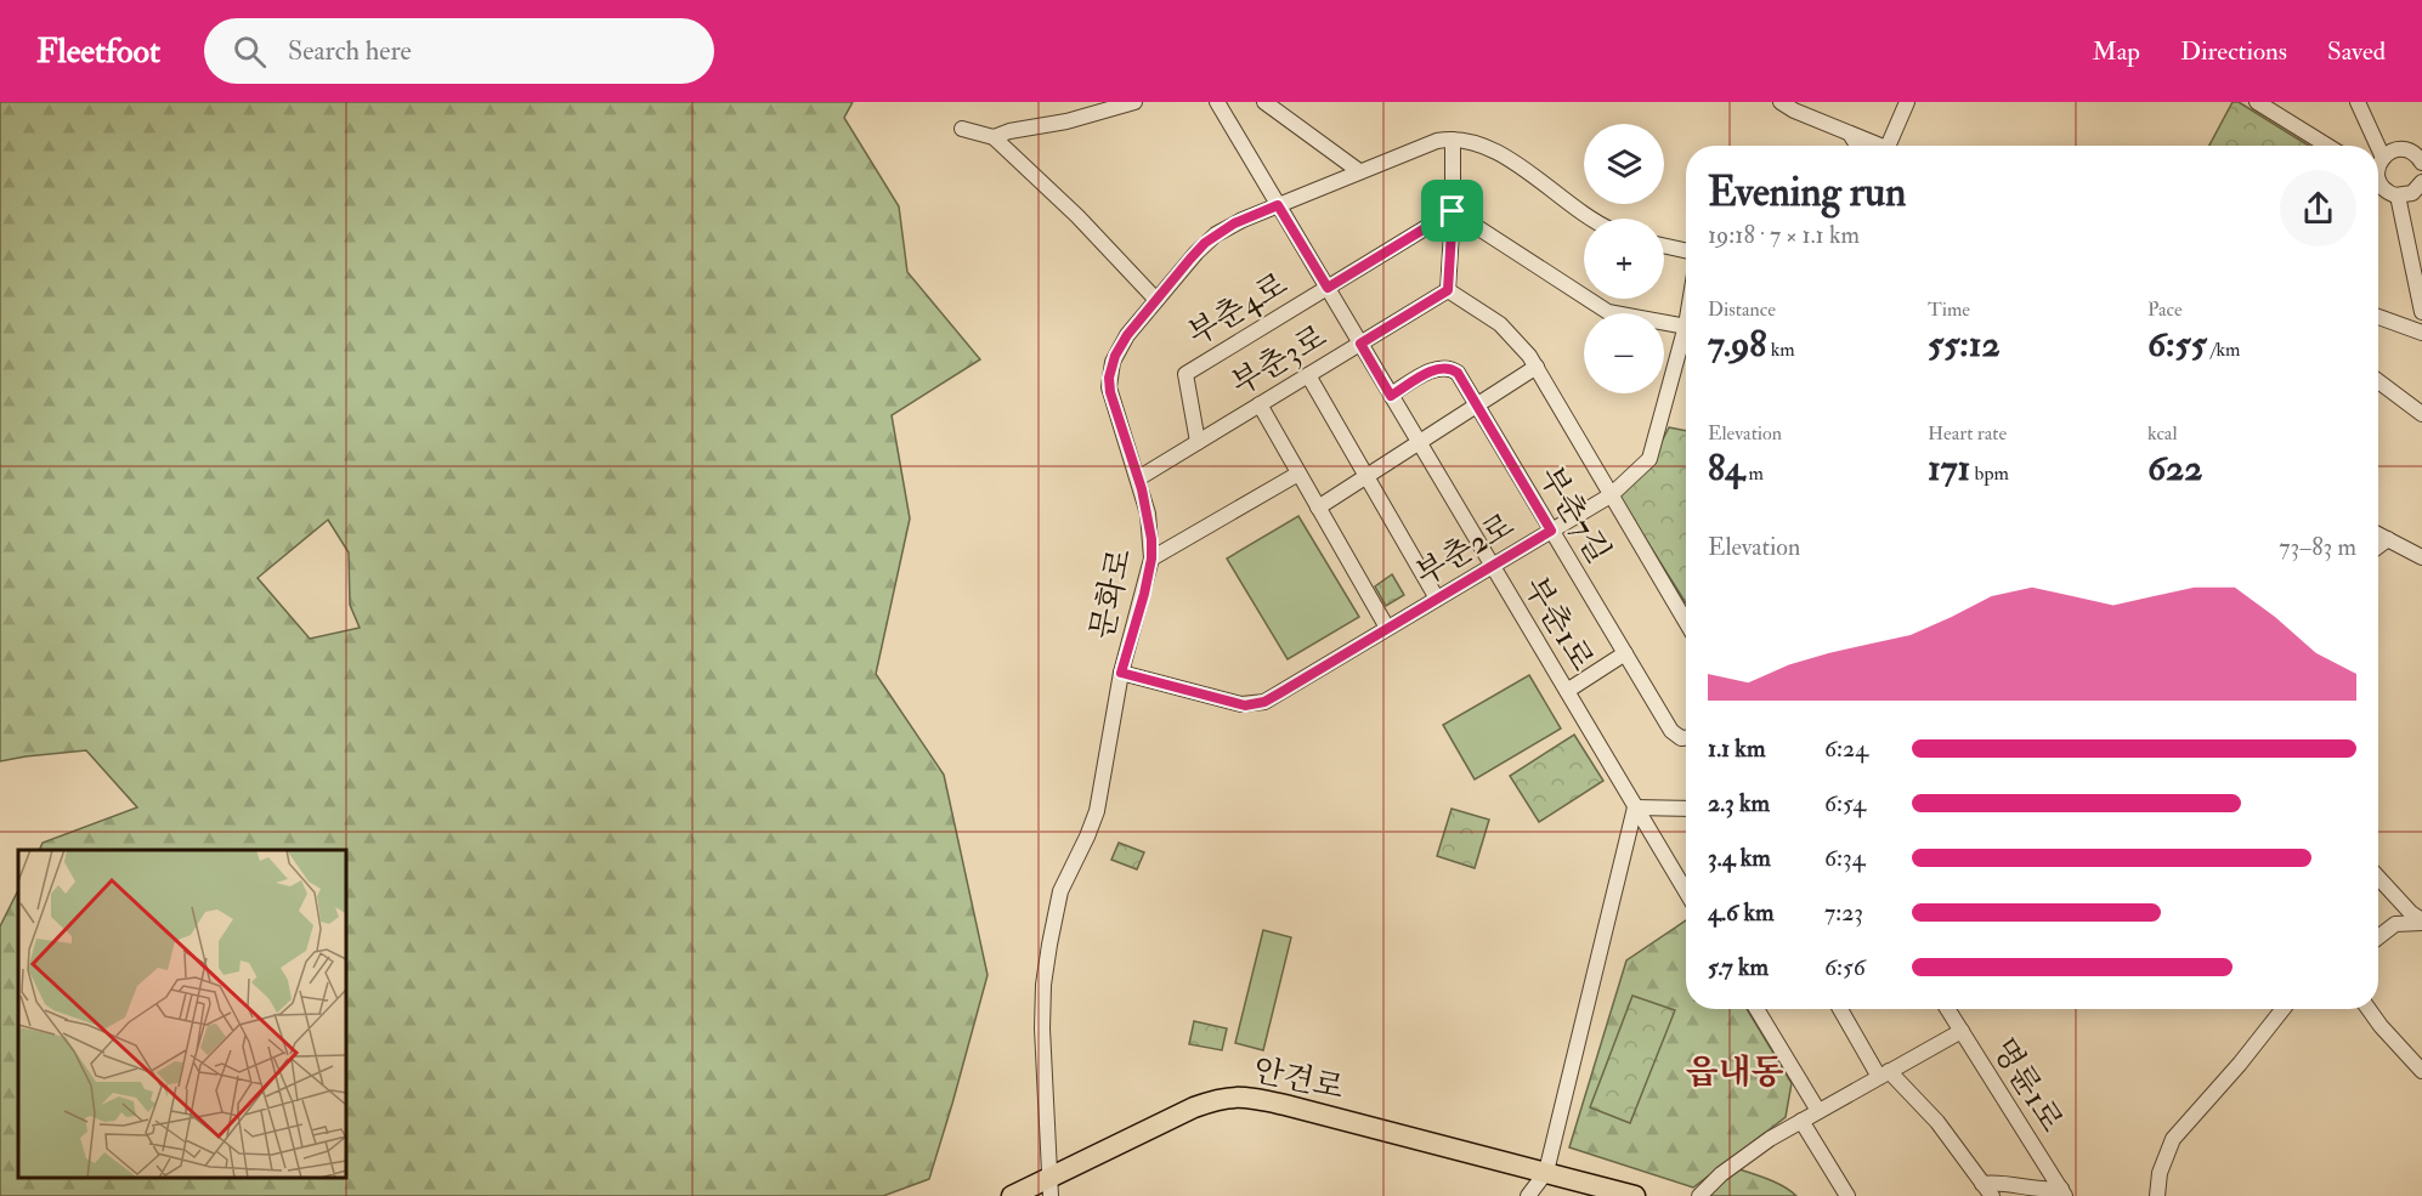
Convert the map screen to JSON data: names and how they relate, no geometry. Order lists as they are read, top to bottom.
{
  "streets": {
    "main road": ["안견로"],
    "street": [
      "부춘4로",
      "부춘3로",
      "부춘7길",
      "부춘2로",
      "문화로",
      "부춘1로",
      "명륜1로"
    ]
  },
  "crossings": [
    ["부춘4로", "부춘3로"],
    ["부춘4로", "부춘1로"],
    ["부춘3로", "문화로"],
    ["부춘3로", "부춘1로"],
    ["부춘7길", "부춘2로"],
    ["부춘7길", "부춘1로"],
    ["부춘2로", "문화로"],
    ["부춘2로", "부춘1로"],
    ["문화로", "부춘1로"],
    ["문화로", "안견로"]
  ],
  "districts": ["읍내동"],
  "page": {
    "header": "Fleetfoot",
    "search": "Search here",
    "nav": ["Map", "Directions", "Saved"],
    "map_buttons": ["+", "−"],
    "heading": ["Evening run", "19:18 · 7 × 1.1 km"],
    "stats": [
      ["Distance", "7.98 km"],
      ["Time", "55:12"],
      ["Pace", "6:55 /km"],
      ["Elevation", "84 m"],
      ["Heart rate", "171 bpm"],
      ["kcal", "622"]
    ],
    "chart": ["Elevation", "73–83 m"],
    "list": [
      {
        "name": "1.1 km",
        "note": "6:24"
      },
      {
        "name": "2.3 km",
        "note": "6:54"
      },
      {
        "name": "3.4 km",
        "note": "6:34"
      },
      {
        "name": "4.6 km",
        "note": "7:23"
      },
      {
        "name": "5.7 km",
        "note": "6:56"
      }
    ]
  }
}
